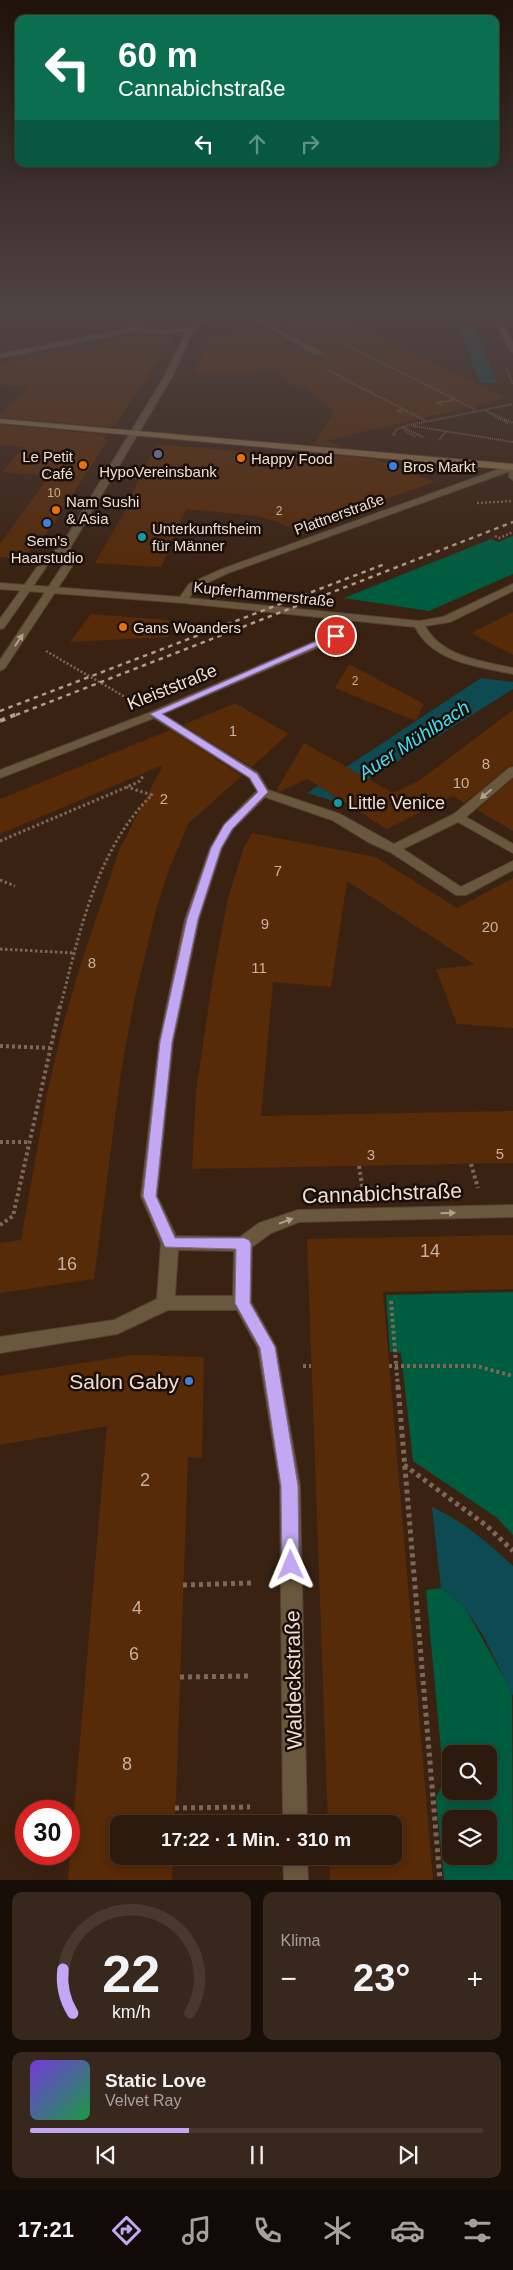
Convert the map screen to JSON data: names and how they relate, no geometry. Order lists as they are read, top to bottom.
{
  "streets": {
    "street": [
      "Plattnerstraße",
      "Kupferhammerstraße",
      "Kleiststraße",
      "Cannabichstraße",
      "Waldeckstraße"
    ]
  },
  "crossings": [
    ["Plattnerstraße", "Kupferhammerstraße"],
    ["Kupferhammerstraße", "Kleiststraße"]
  ],
  "one_way": ["Cannabichstraße"],
  "water": ["Auer Mühlbach"],
  "places": [
    "HypoVereinsbank",
    "Happy Food",
    "Le Petit Café",
    "Bros Markt",
    "Nam Sushi & Asia",
    "Sem's Haarstudio",
    "Unterkunftsheim für Männer",
    "Gans Woanders",
    "Little Venice",
    "Salon Gaby"
  ],
  "house_numbers": [
    "10",
    "2",
    "2",
    "1",
    "8",
    "10",
    "2",
    "7",
    "9",
    "20",
    "8",
    "11",
    "5",
    "3",
    "14",
    "16",
    "2",
    "4",
    "6",
    "8"
  ],
  "page": {
    "turn": ["60 m", "Cannabichstraße"],
    "limit": "30",
    "trip": "17:22 · 1 Min. · 310 m",
    "tile": "Klima",
    "heat": ["−", "23°", "+"],
    "song": ["Static Love", "Velvet Ray"],
    "tabs": "17:21",
    "gauge": ["22", "km/h"]
  }
}
